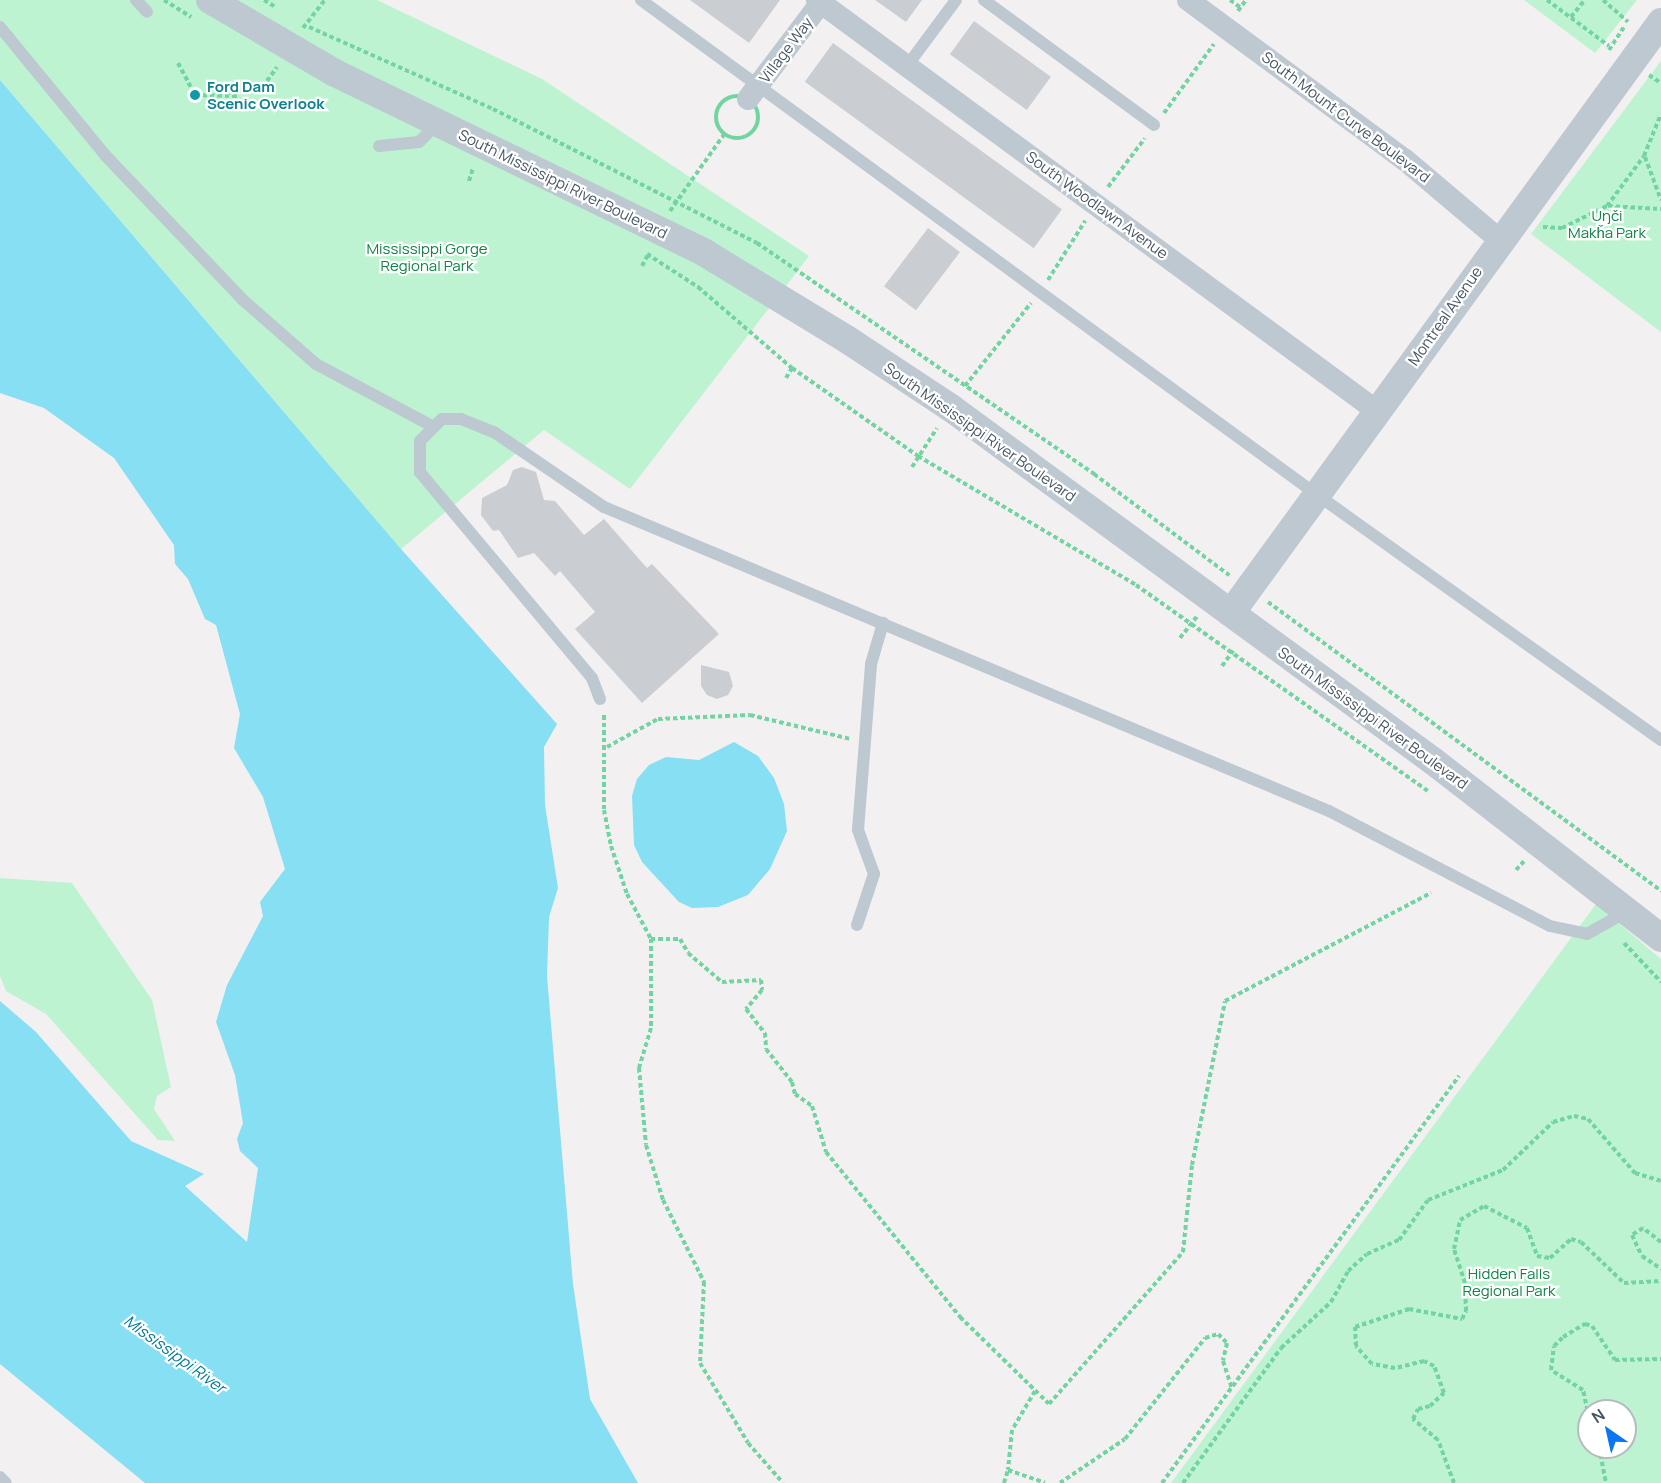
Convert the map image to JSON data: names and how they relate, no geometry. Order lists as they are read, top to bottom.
{
  "streets": {
    "street": [
      "Village Way",
      "South Mount Curve Boulevard",
      "South Mississippi River Boulevard",
      "South Woodlawn Avenue",
      "Montreal Avenue"
    ]
  },
  "crossings": [
    ["Village Way", "South Woodlawn Avenue"],
    ["South Mount Curve Boulevard", "Montreal Avenue"],
    ["South Mississippi River Boulevard", "Montreal Avenue"],
    ["South Woodlawn Avenue", "Montreal Avenue"]
  ],
  "water": ["Mississippi River"],
  "parks": ["Uŋči Makȟa Park", "Mississippi Gorge Regional Park", "Hidden Falls Regional Park"],
  "places": ["Ford Dam Scenic Overlook"],
  "north": "top left"
}
